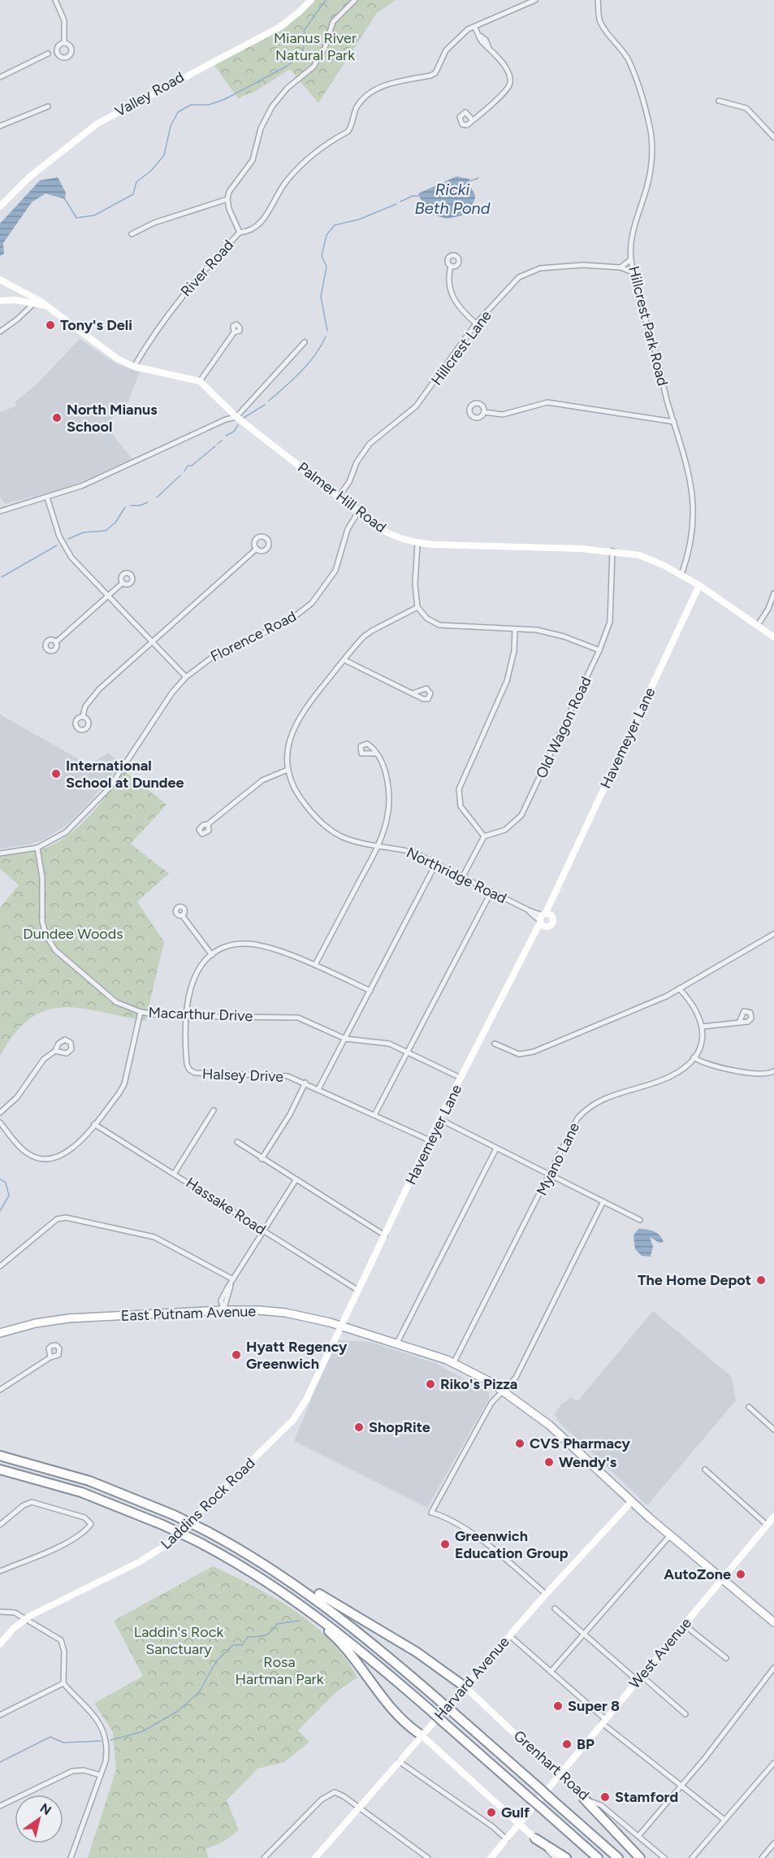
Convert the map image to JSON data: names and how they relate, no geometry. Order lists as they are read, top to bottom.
{
  "streets": {
    "main road": ["East Putnam Avenue"],
    "street": [
      "Valley Road",
      "River Road",
      "Hillcrest Park Road",
      "Hillcrest Lane",
      "Palmer Hill Road",
      "Florence Road",
      "Old Wagon Road",
      "Havemeyer Lane",
      "Northridge Road",
      "Macarthur Drive",
      "Halsey Drive",
      "Myano Lane",
      "Hassake Road",
      "Laddins Rock Road",
      "West Avenue",
      "Harvard Avenue",
      "Grenhart Road"
    ]
  },
  "crossings": [
    ["Hillcrest Park Road", "Hillcrest Lane"],
    ["Hillcrest Park Road", "Palmer Hill Road"],
    ["Hillcrest Lane", "Palmer Hill Road"],
    ["Palmer Hill Road", "Florence Road"],
    ["Palmer Hill Road", "Old Wagon Road"],
    ["Palmer Hill Road", "Havemeyer Lane"],
    ["Florence Road", "Macarthur Drive"],
    ["Havemeyer Lane", "Northridge Road"],
    ["Havemeyer Lane", "Macarthur Drive"],
    ["Havemeyer Lane", "Halsey Drive"],
    ["Havemeyer Lane", "Hassake Road"],
    ["Havemeyer Lane", "East Putnam Avenue"],
    ["Havemeyer Lane", "Laddins Rock Road"],
    ["Macarthur Drive", "Halsey Drive"],
    ["Myano Lane", "East Putnam Avenue"],
    ["East Putnam Avenue", "Laddins Rock Road"],
    ["East Putnam Avenue", "West Avenue"],
    ["East Putnam Avenue", "Harvard Avenue"],
    ["West Avenue", "Grenhart Road"],
    ["Harvard Avenue", "Grenhart Road"]
  ],
  "water": ["Ricki Beth Pond"],
  "parks": [
    "Mianus River Natural Park",
    "Dundee Woods",
    "Laddin's Rock Sanctuary",
    "Rosa Hartman Park"
  ],
  "places": [
    "Tony's Deli",
    "North Mianus School",
    "International School at Dundee",
    "The Home Depot",
    "Hyatt Regency Greenwich",
    "Riko's Pizza",
    "ShopRite",
    "CVS Pharmacy",
    "Wendy's",
    "Greenwich Education Group",
    "AutoZone",
    "Super 8",
    "BP",
    "Stamford",
    "Gulf"
  ],
  "north": "top right"
}
